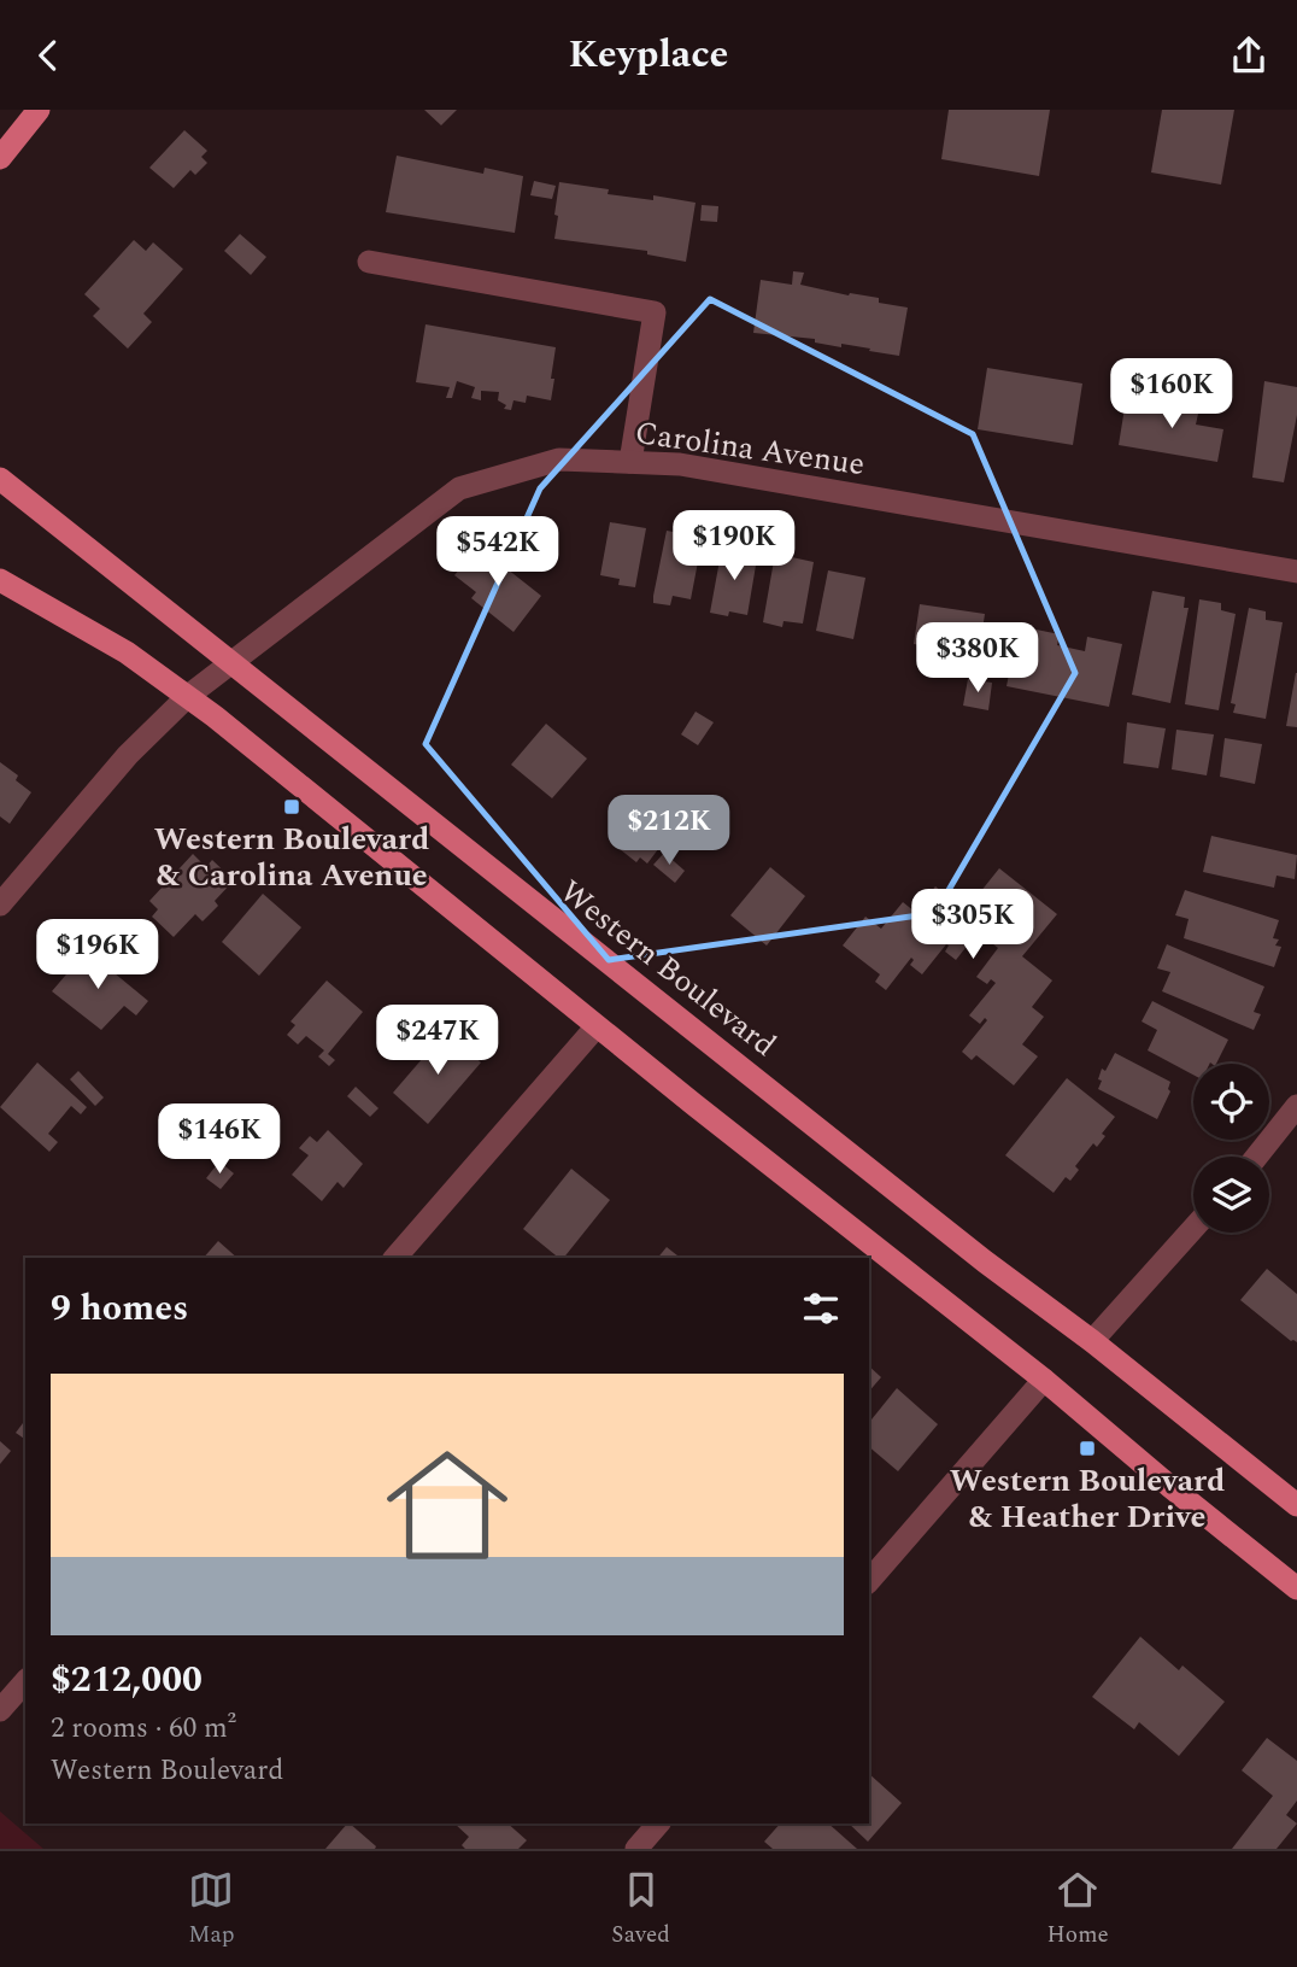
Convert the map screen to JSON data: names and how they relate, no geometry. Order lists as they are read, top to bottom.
{
  "streets": {
    "main road": ["Western Boulevard"],
    "street": ["Carolina Avenue"]
  },
  "crossings": [
    ["Carolina Avenue", "Western Boulevard"]
  ],
  "places": {
    "transit": ["Western Boulevard & Carolina Avenue", "Western Boulevard & Heather Drive"]
  },
  "page": {
    "header": "Keyplace",
    "price": [
      "$160K",
      "$190K",
      "$542K",
      "$380K",
      "$212K",
      "$305K",
      "$196K",
      "$247K",
      "$146K"
    ],
    "heading": "9 homes",
    "list": [
      {
        "name": "$212,000",
        "note": "2 rooms · 60 m² · Western Boulevard"
      }
    ],
    "tabs": ["Map", "Saved", "Home"]
  }
}
